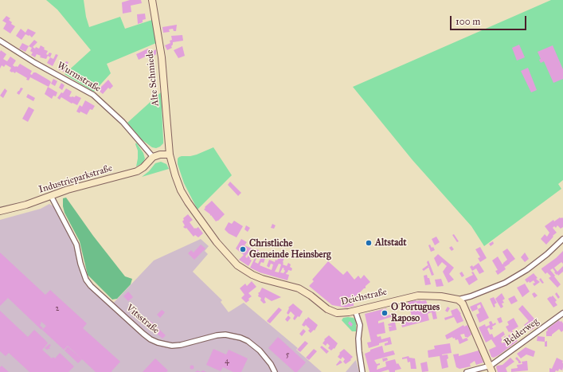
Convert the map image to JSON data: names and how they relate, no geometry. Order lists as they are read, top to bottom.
{
  "streets": {
    "street": [
      "Wurmstraße",
      "Alte Schmiede",
      "Industrieparkstraße",
      "Deichstraße",
      "Vitsstraße",
      "Belderweg"
    ]
  },
  "crossings": [
    ["Wurmstraße", "Industrieparkstraße"],
    ["Alte Schmiede", "Deichstraße"],
    ["Industrieparkstraße", "Vitsstraße"]
  ],
  "places": ["Altstadt", "Christliche Gemeinde Heinsberg", "O Portugues Raposo"],
  "house_numbers": ["2", "5", "4"],
  "scale_bar": "100 m"
}
